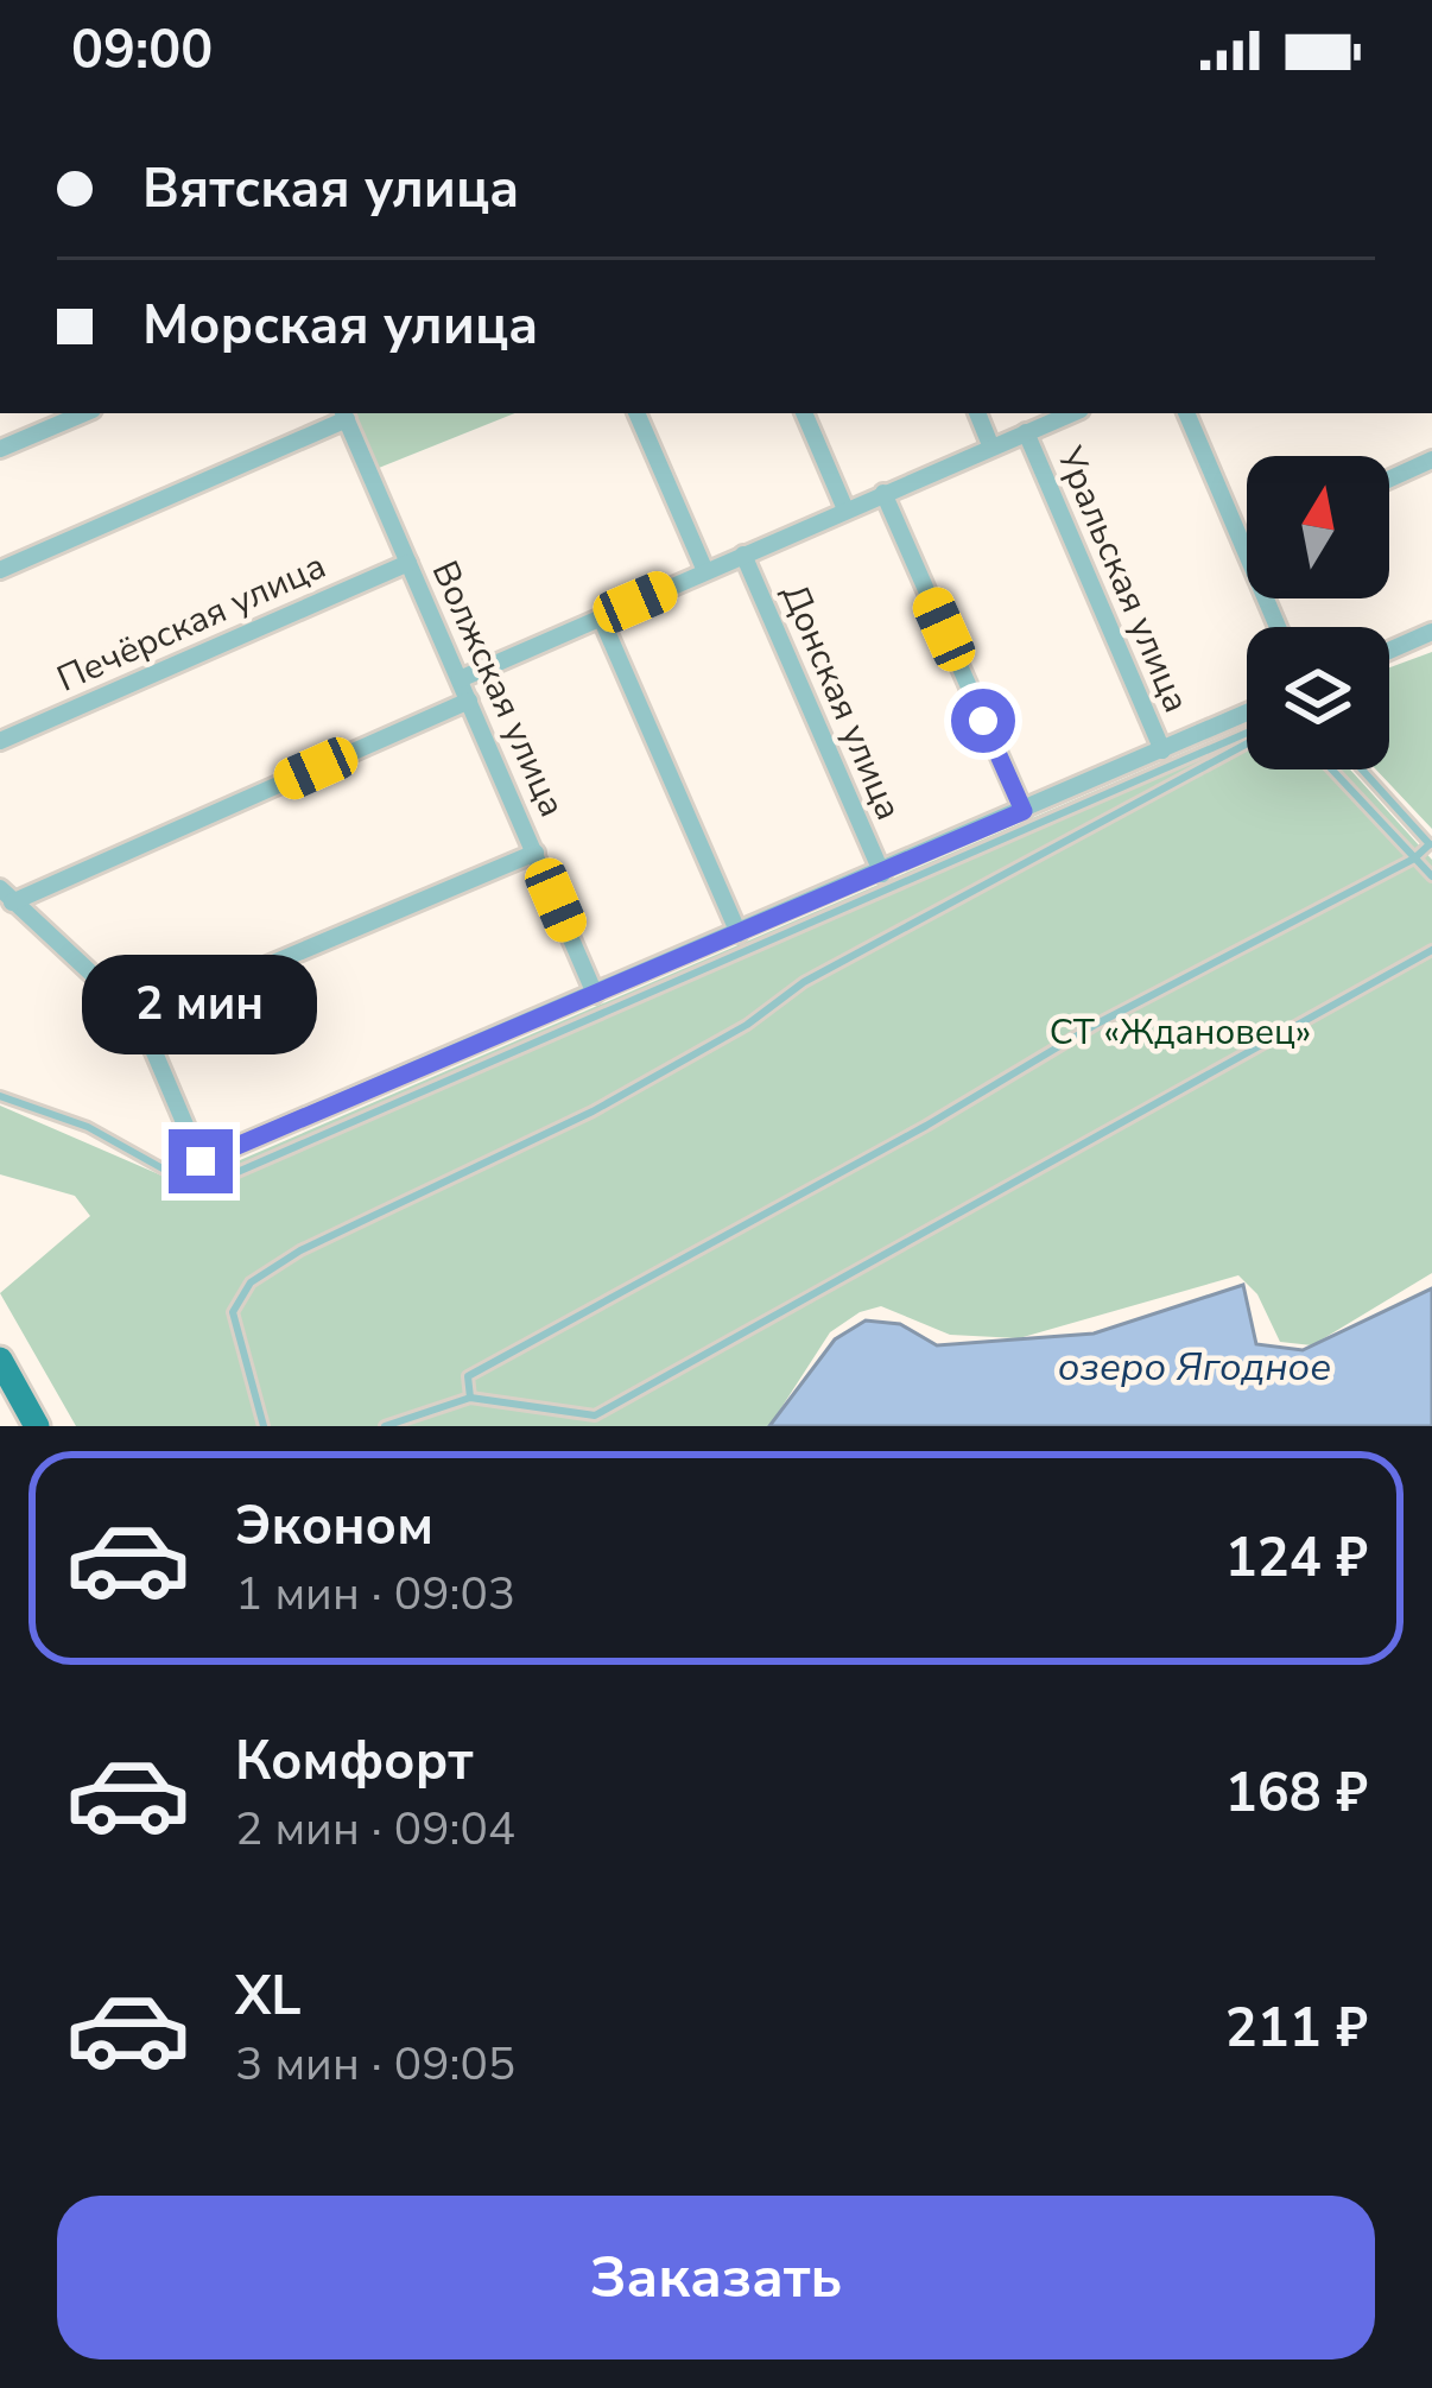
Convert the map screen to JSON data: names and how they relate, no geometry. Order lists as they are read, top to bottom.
{
  "streets": {
    "street": [
      "Уральская улица",
      "Печёрская улица",
      "Волжская улица",
      "Донская улица"
    ]
  },
  "crossings": [
    ["Печёрская улица", "Волжская улица"]
  ],
  "water": ["озеро Ягодное"],
  "parks": ["СТ «Ждановец»"],
  "north": "top",
  "page": {
    "status": "09:00",
    "banner": ["Вятская улица", "Морская улица"],
    "bubble": "2 мин",
    "list": [
      {
        "name": "Эконом",
        "note": "1 мин · 09:03",
        "value": "124 ₽"
      },
      {
        "name": "Комфорт",
        "note": "2 мин · 09:04",
        "value": "168 ₽"
      },
      {
        "name": "XL",
        "note": "3 мин · 09:05",
        "value": "211 ₽"
      }
    ],
    "buttons": "Заказать"
  }
}
